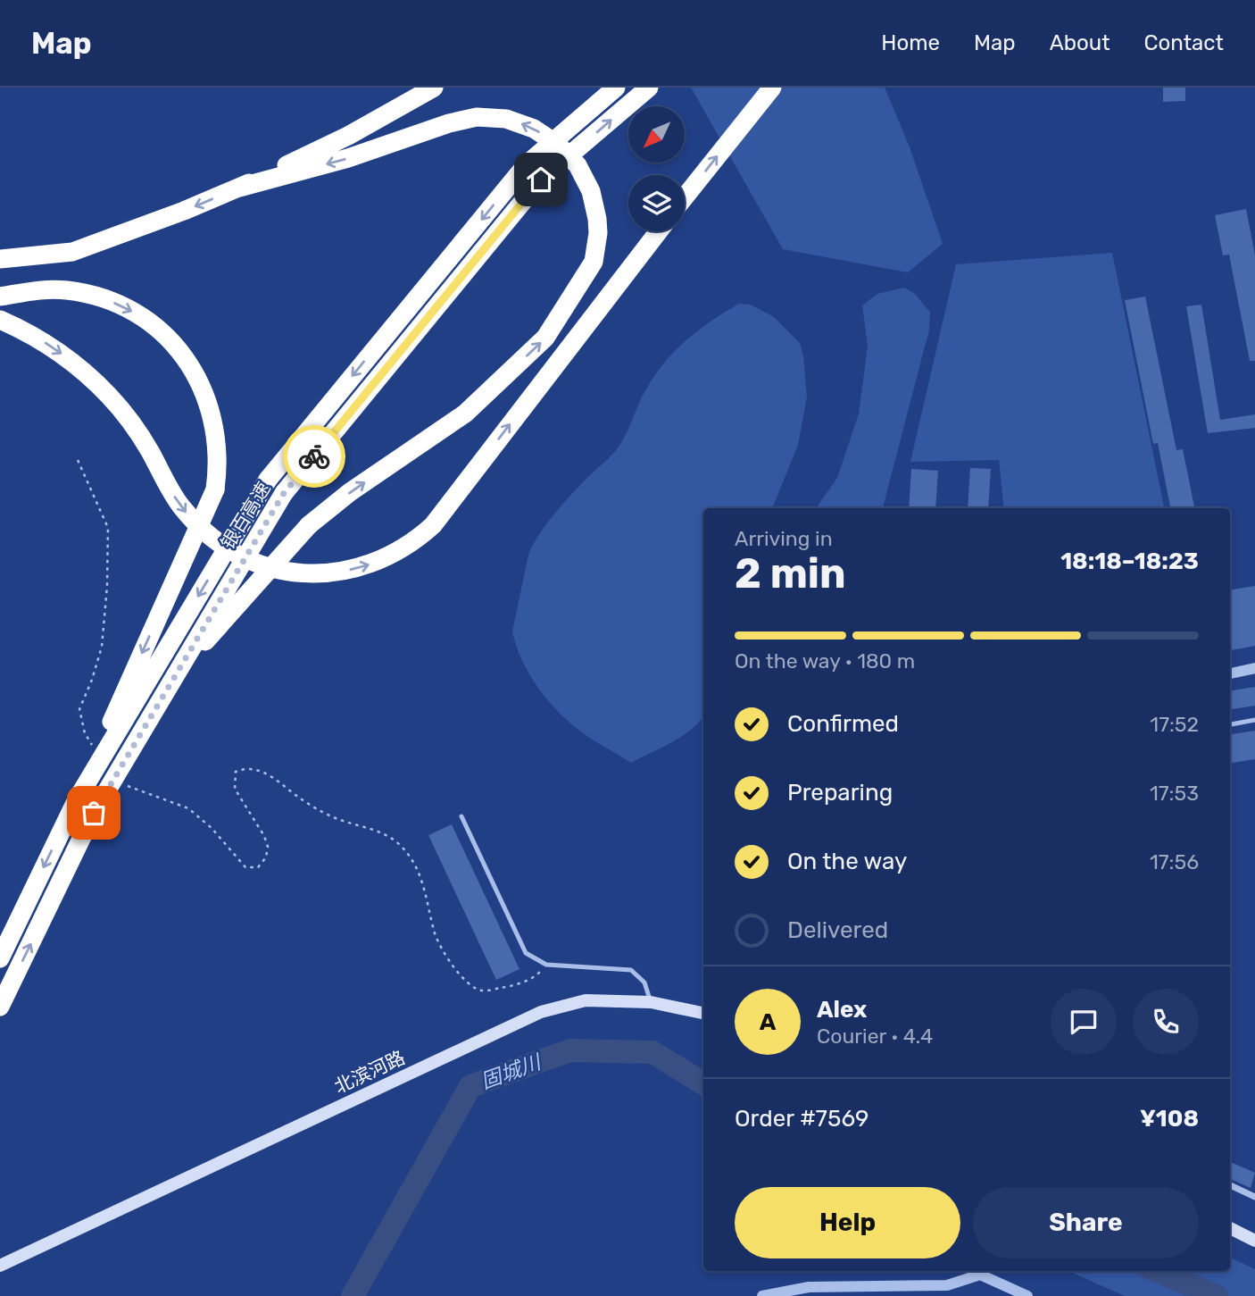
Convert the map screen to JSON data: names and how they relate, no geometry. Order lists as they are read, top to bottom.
{
  "streets": {
    "highway": ["银百高速"],
    "main road": ["北滨河路"]
  },
  "water": ["固城川"],
  "north": "bottom left",
  "page": {
    "header": "Map",
    "nav": [
      "Home",
      "Map",
      "About",
      "Contact"
    ],
    "heading": ["2 min", "Arriving in", "18:18–18:23"],
    "panel": [
      "Alex",
      "Courier · 4.4",
      "Order #7569",
      "¥108"
    ],
    "bar": "On the way · 180 m",
    "list": [
      ["Confirmed", "17:52"],
      ["Preparing", "17:53"],
      ["On the way", "17:56"],
      "Delivered"
    ],
    "round": "A",
    "buttons": ["Help", "Share"]
  }
}
